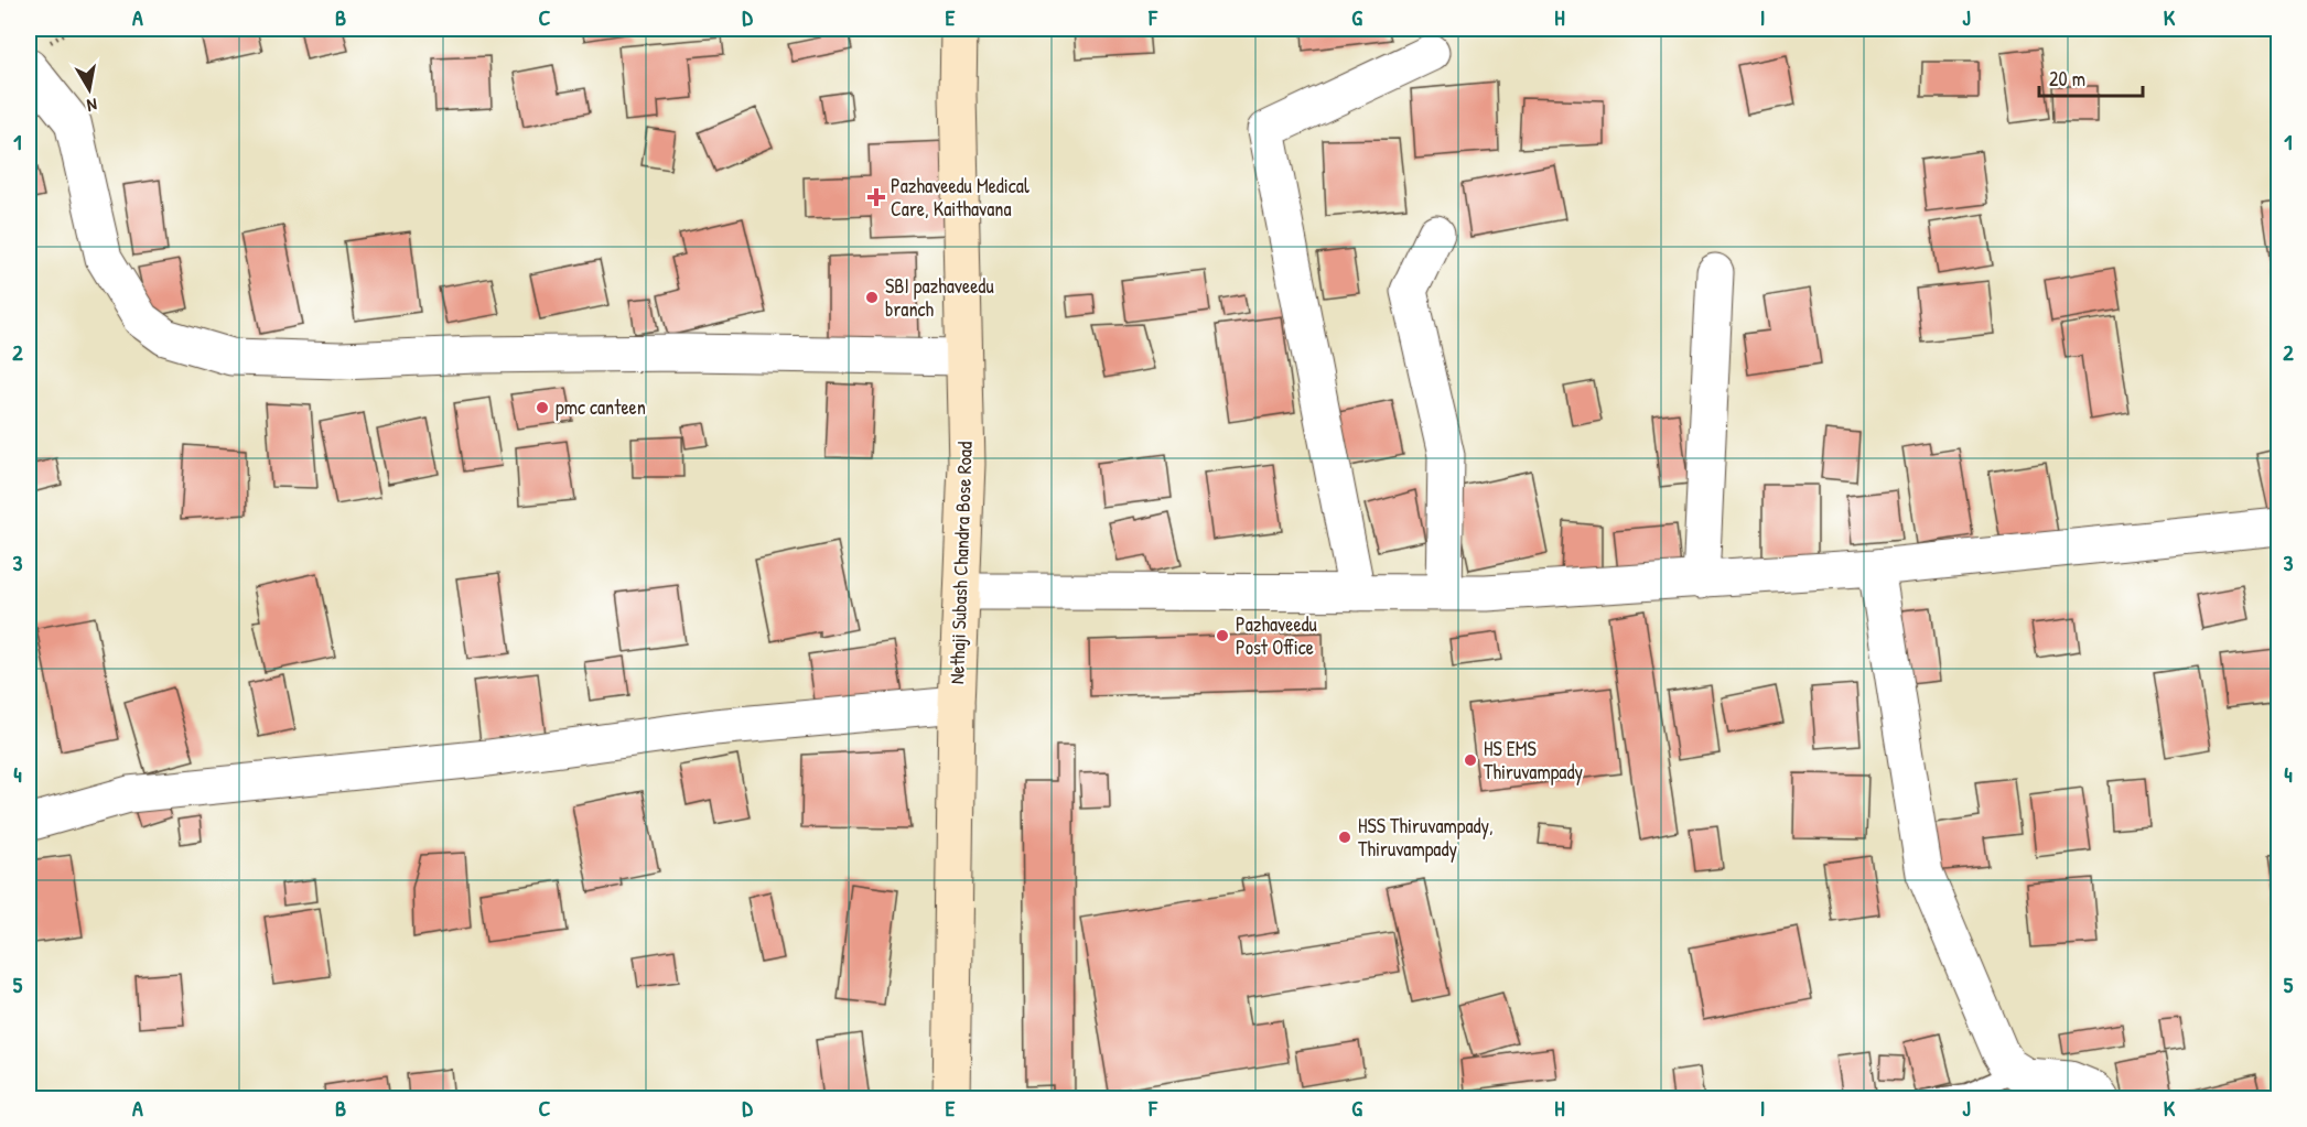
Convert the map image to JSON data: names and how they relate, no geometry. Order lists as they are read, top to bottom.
{
  "streets": {
    "main road": ["Nethaji Subash Chandra Bose Road"]
  },
  "places": {
    "health": ["Pazhaveedu Medical Care, Kaithavana"],
    "other": [
      "SBI pazhaveedu branch",
      "pmc canteen",
      "Pazhaveedu Post Office",
      "HS EMS Thiruvampady",
      "HSS Thiruvampady, Thiruvampady"
    ]
  },
  "scale_bar": "20 m",
  "north": "bottom",
  "grid": {
    "columns": [
      "A",
      "B",
      "C",
      "D",
      "E",
      "F",
      "G",
      "H",
      "I",
      "J",
      "K"
    ],
    "rows": [
      "1",
      "2",
      "3",
      "4",
      "5"
    ]
  }
}
